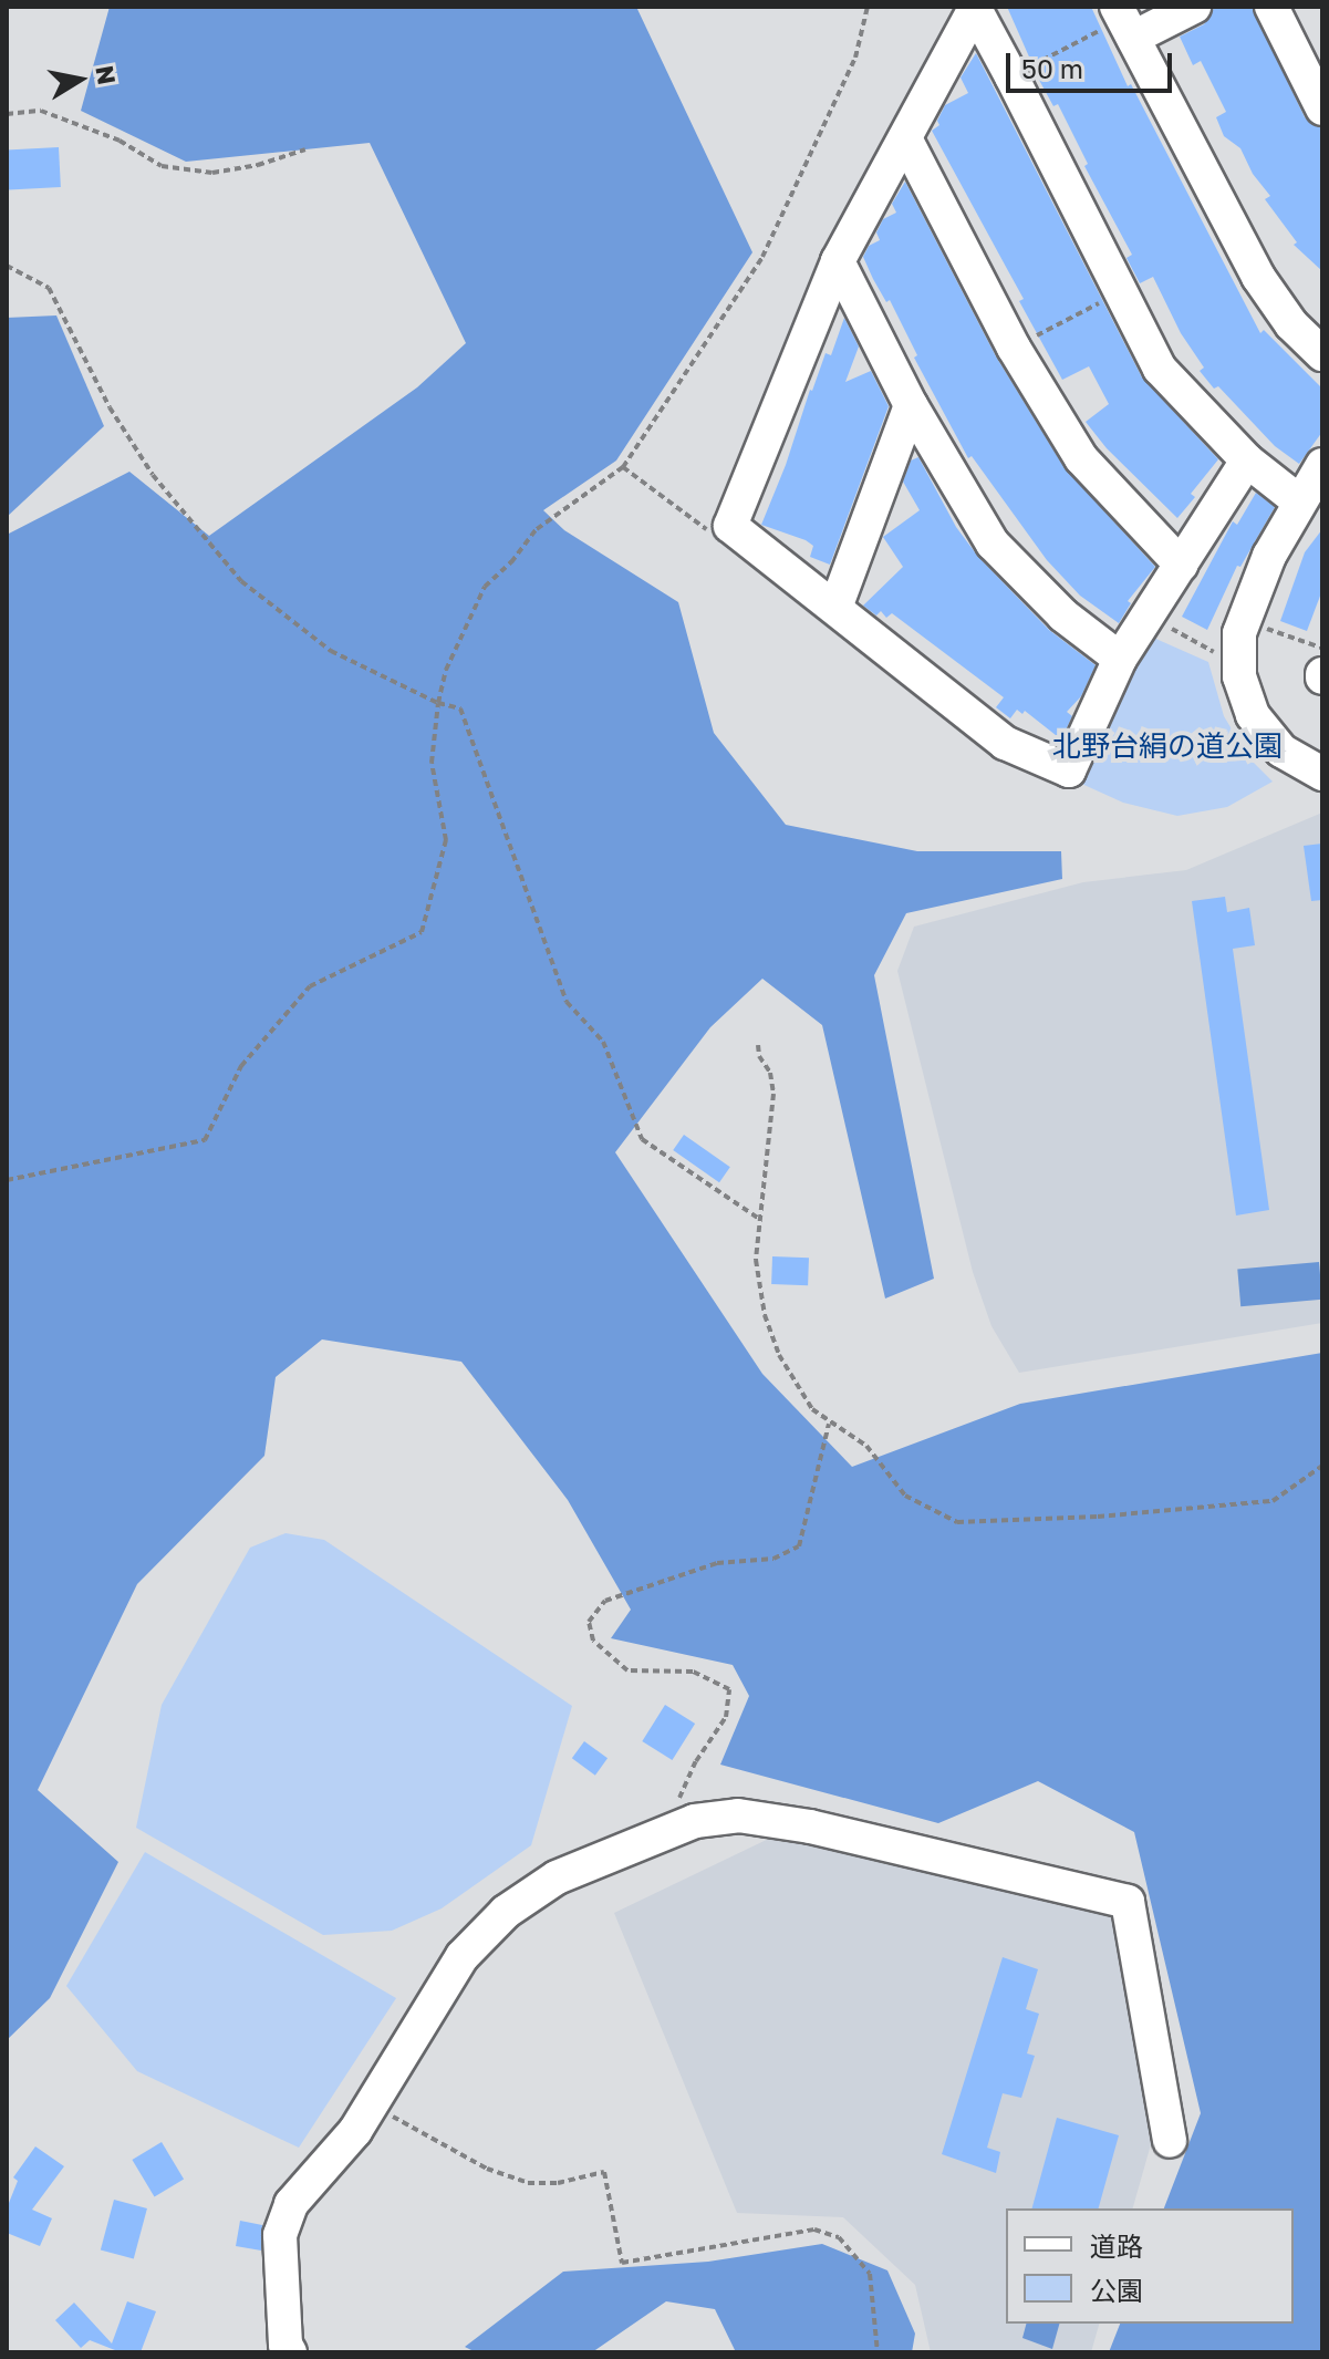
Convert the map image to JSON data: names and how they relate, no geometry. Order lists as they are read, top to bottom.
{
  "parks": ["北野台絹の道公園"],
  "legend": ["道路", "公園"],
  "scale_bar": "50 m",
  "north": "right"
}
